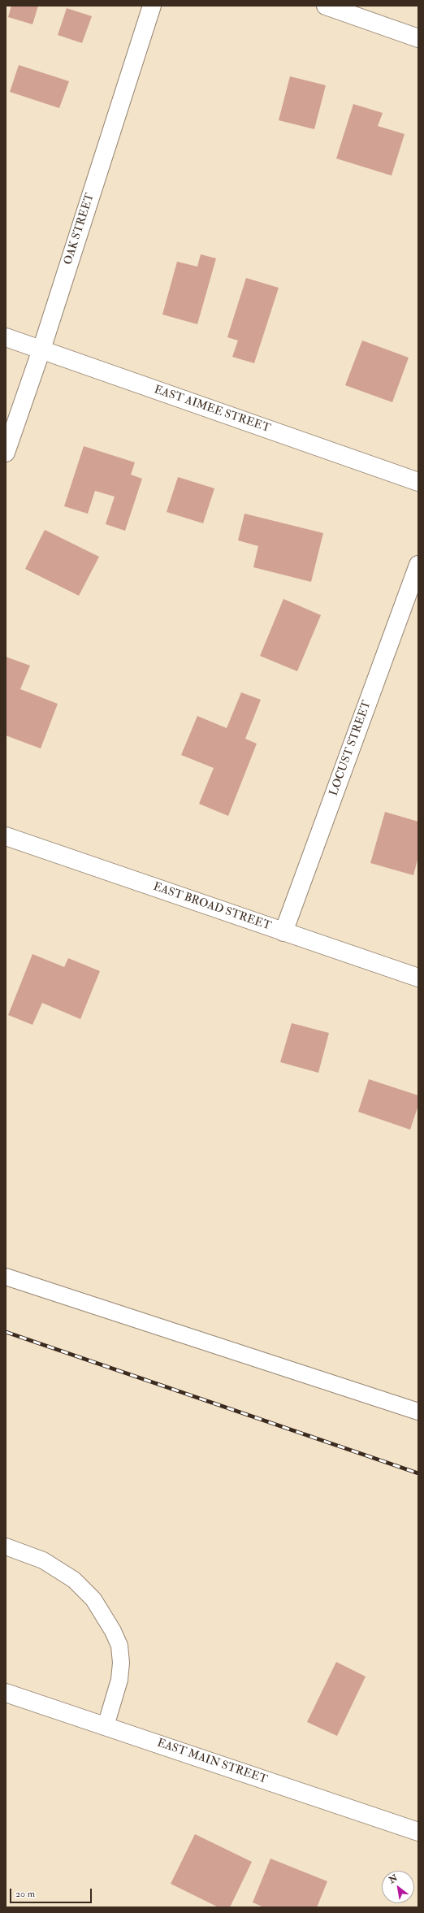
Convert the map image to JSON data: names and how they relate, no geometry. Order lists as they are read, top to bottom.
{
  "streets": {
    "street": [
      "OAK STREET",
      "EAST AIMEE STREET",
      "LOCUST STREET",
      "EAST BROAD STREET",
      "EAST MAIN STREET"
    ]
  },
  "crossings": [
    ["OAK STREET", "EAST AIMEE STREET"],
    ["LOCUST STREET", "EAST BROAD STREET"]
  ],
  "scale_bar": "20 m",
  "north": "top left"
}
